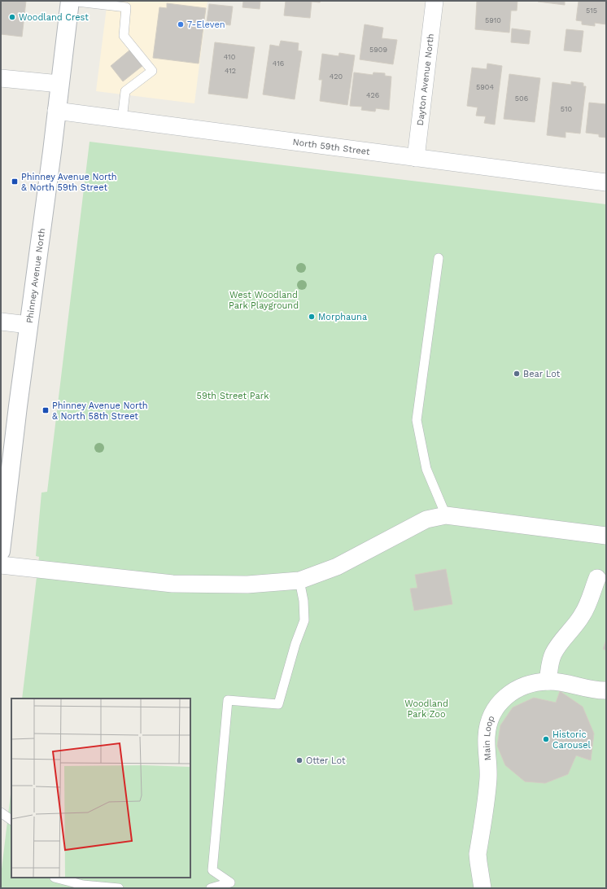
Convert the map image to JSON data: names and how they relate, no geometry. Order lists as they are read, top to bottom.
{
  "streets": {
    "street": [
      "Dayton Avenue North",
      "North 59th Street",
      "Phinney Avenue North",
      "Main Loop"
    ]
  },
  "crossings": [
    ["Dayton Avenue North", "North 59th Street"],
    ["North 59th Street", "Phinney Avenue North"]
  ],
  "parks": ["West Woodland Park Playground", "59th Street Park", "Woodland Park Zoo"],
  "places": {
    "other": [
      "Woodland Crest",
      "7-Eleven",
      "Morphauna",
      "Bear Lot",
      "Historic Carousel",
      "Otter Lot"
    ],
    "transit": ["Phinney Avenue North & North 59th Street", "Phinney Avenue North & North 58th Street"]
  },
  "house_numbers": [
    "515",
    "5910",
    "5909",
    "410",
    "416",
    "412",
    "420",
    "5904",
    "426",
    "506",
    "510"
  ]
}
